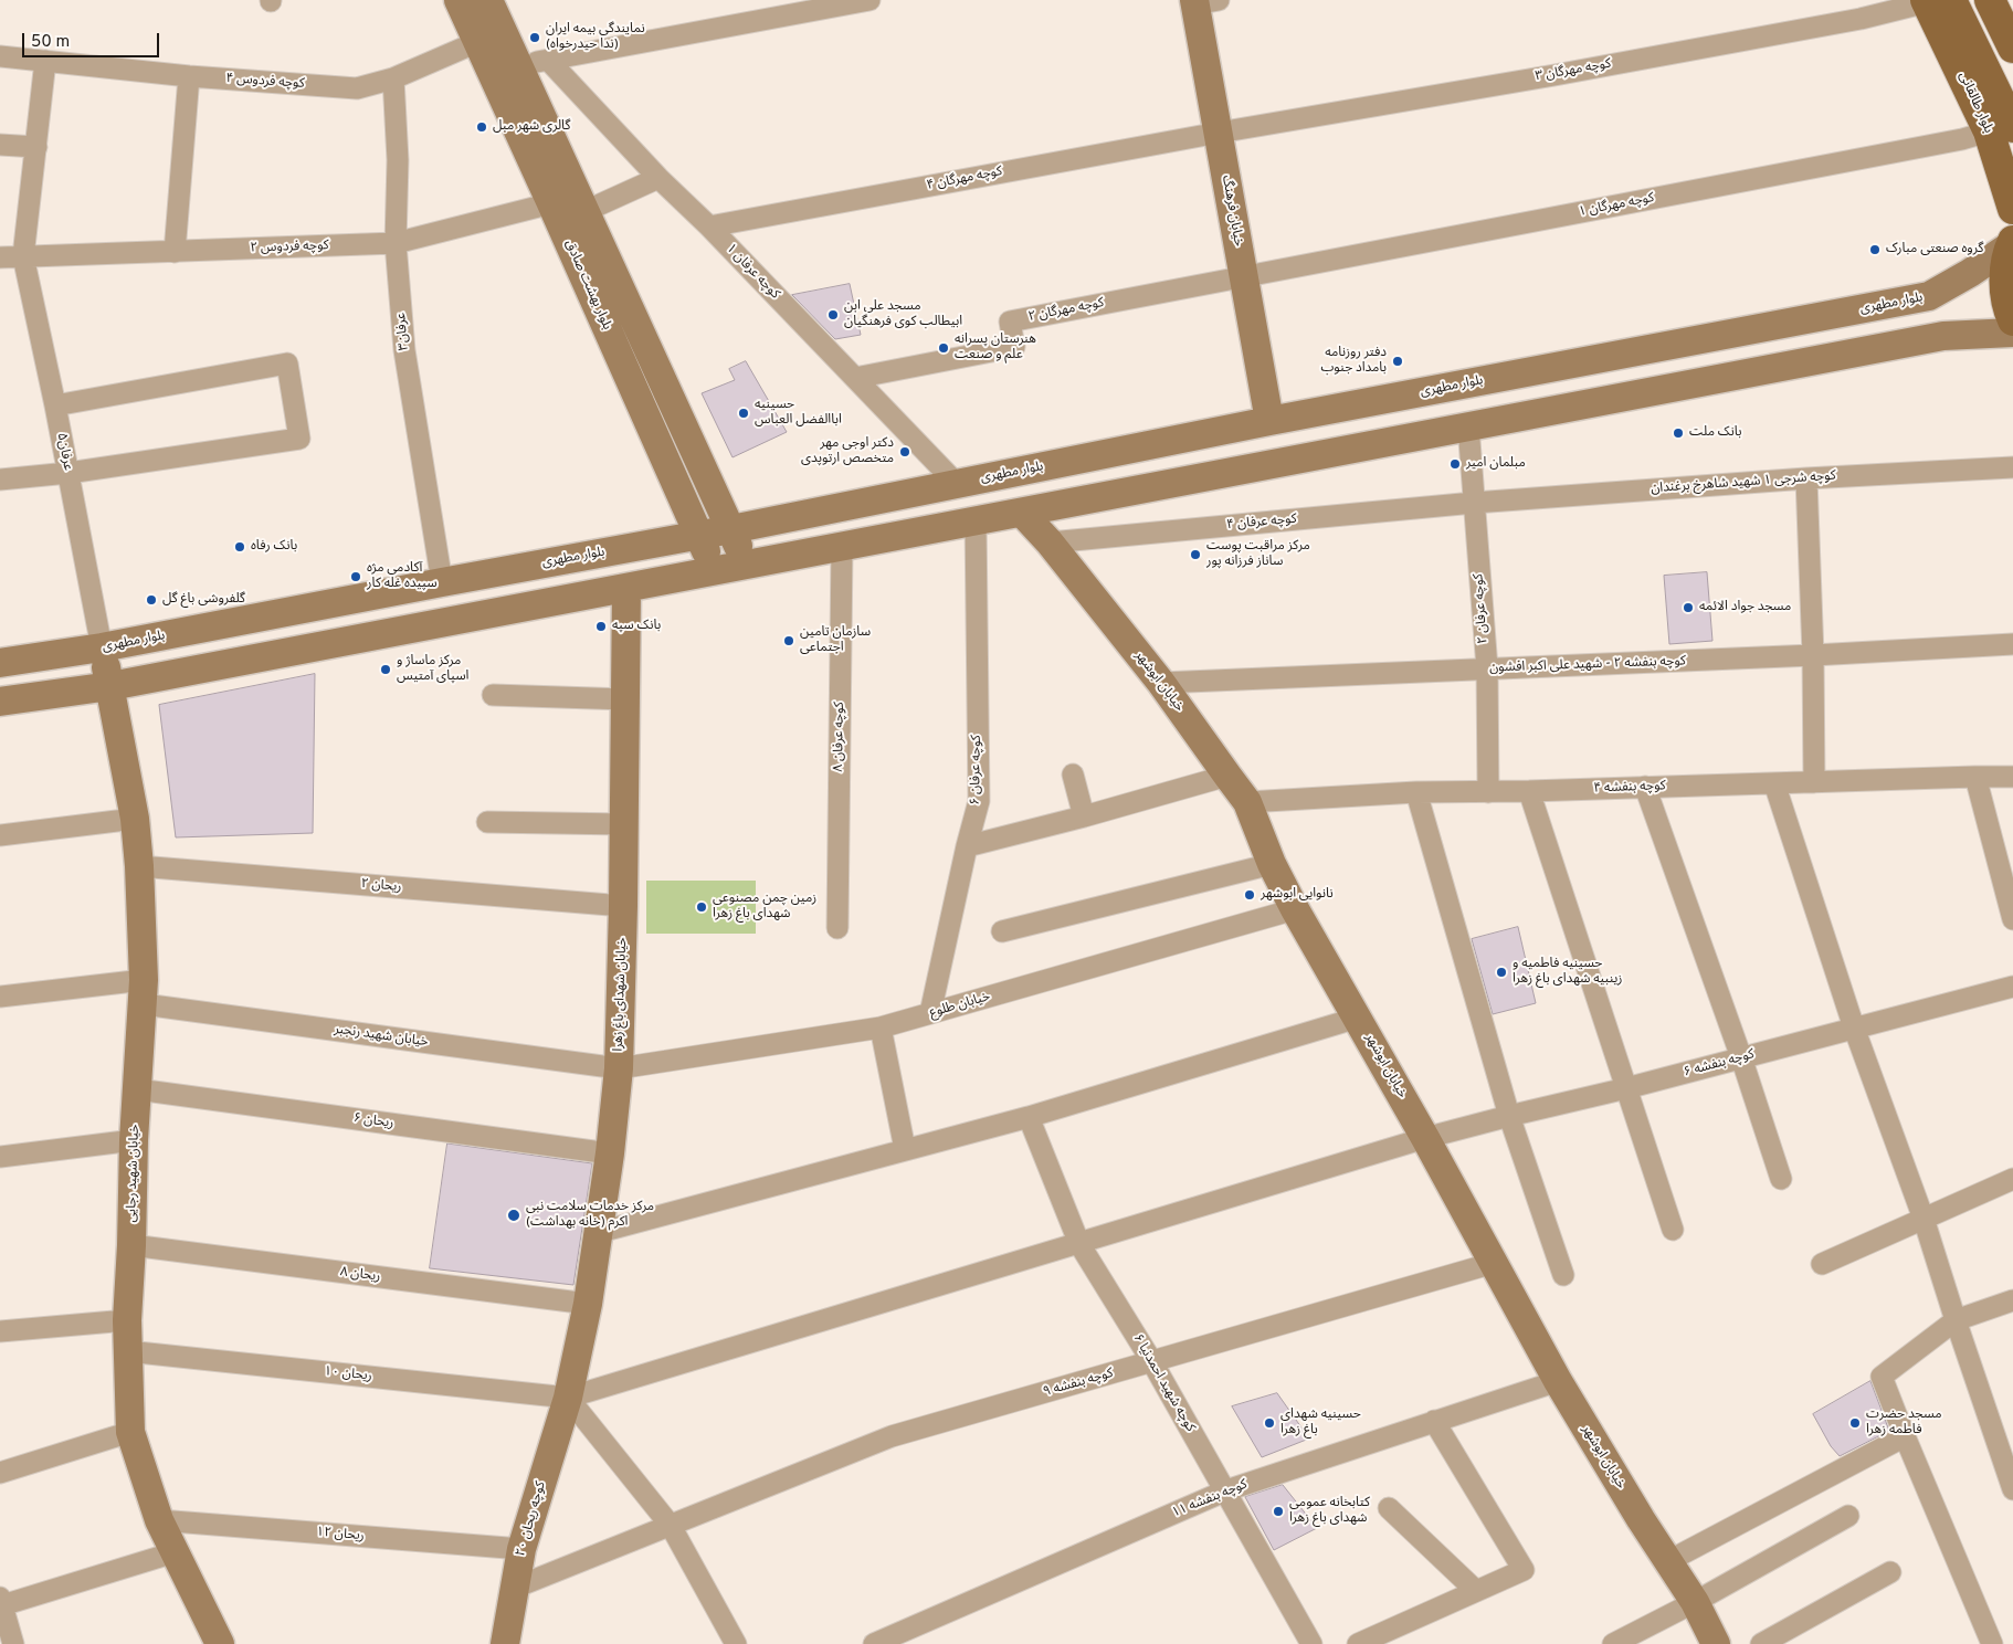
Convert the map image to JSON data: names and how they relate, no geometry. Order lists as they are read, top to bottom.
{
  "streets": {
    "main road": ["بلوار طالقانی"],
    "street": [
      "کوچه مهرگان ۳",
      "کوچه فردوس ۴",
      "کوچه مهرگان ۴",
      "کوچه مهرگان ۱",
      "خیابان فرهنگ",
      "کوچه فردوس ۲",
      "کوچه عرفان ۱",
      "بلوار بهشت صادق",
      "بلوار مطهری",
      "کوچه مهرگان ۲",
      "عرفان۳",
      "عرفان۵",
      "کوچه شرجی ۱ شهید شاهرخ برغندان",
      "کوچه عرفان ۴",
      "کوچه عرفان ۲",
      "کوچه بنفشه ۲ - شهید علی اکبر افشون",
      "خیابان ابوشهر",
      "کوچه عرفان ۸",
      "کوچه عرفان ۶",
      "کوچه بنفشه ۴",
      "ریحان ۲",
      "خیابان شهدای باغ‌ زهرا",
      "خیابان طلوع",
      "خیابان شهید رنجبر",
      "کوچه بنفشه ۶",
      "ریحان ۶",
      "خیابان شهید رجایی",
      "ریحان ۸",
      "ریحان ۱۰",
      "کوچه بنفشه ۹",
      "کوچه شهید احمدنیا ۶",
      "کوچه بنفشه ۱۱",
      "کوچه ریحان ۲۰",
      "ریحان ۱۲"
    ]
  },
  "crossings": [
    ["کوچه مهرگان ۳", "بلوار طالقانی"],
    ["کوچه مهرگان ۳", "کوچه مهرگان ۴"],
    ["کوچه مهرگان ۳", "خیابان فرهنگ"],
    ["کوچه فردوس ۴", "بلوار بهشت صادق"],
    ["کوچه فردوس ۴", "عرفان۳"],
    ["کوچه فردوس ۴", "عرفان۵"],
    ["بلوار طالقانی", "کوچه مهرگان ۱"],
    ["کوچه مهرگان ۴", "خیابان فرهنگ"],
    ["کوچه مهرگان ۴", "کوچه عرفان ۱"],
    ["کوچه مهرگان ۱", "خیابان فرهنگ"],
    ["کوچه مهرگان ۱", "کوچه مهرگان ۲"],
    ["خیابان فرهنگ", "بلوار مطهری"],
    ["خیابان فرهنگ", "کوچه مهرگان ۲"],
    ["کوچه فردوس ۲", "بلوار بهشت صادق"],
    ["کوچه فردوس ۲", "عرفان۳"],
    ["کوچه فردوس ۲", "عرفان۵"],
    ["کوچه عرفان ۱", "بلوار مطهری"],
    ["کوچه عرفان ۱", "کوچه مهرگان ۲"],
    ["بلوار بهشت صادق", "بلوار مطهری"],
    ["بلوار مطهری", "عرفان۳"],
    ["بلوار مطهری", "عرفان۵"],
    ["بلوار مطهری", "خیابان شهید رجایی"],
    ["عرفان۵", "خیابان شهید رجایی"],
    ["کوچه شرجی ۱ شهید شاهرخ برغندان", "کوچه عرفان ۴"],
    ["کوچه شرجی ۱ شهید شاهرخ برغندان", "کوچه عرفان ۲"],
    ["کوچه عرفان ۴", "کوچه عرفان ۲"],
    ["کوچه عرفان ۴", "خیابان ابوشهر"],
    ["کوچه عرفان ۲", "کوچه بنفشه ۲ - شهید علی اکبر افشون"],
    ["کوچه عرفان ۲", "کوچه بنفشه ۴"],
    ["کوچه بنفشه ۲ - شهید علی اکبر افشون", "خیابان ابوشهر"],
    ["خیابان ابوشهر", "کوچه بنفشه ۴"],
    ["خیابان ابوشهر", "خیابان طلوع"],
    ["خیابان ابوشهر", "کوچه بنفشه ۶"],
    ["خیابان ابوشهر", "کوچه بنفشه ۹"],
    ["خیابان ابوشهر", "کوچه بنفشه ۱۱"],
    ["کوچه عرفان ۶", "خیابان طلوع"],
    ["ریحان ۲", "خیابان شهدای باغ‌ زهرا"],
    ["ریحان ۲", "خیابان شهید رجایی"],
    ["خیابان شهدای باغ‌ زهرا", "خیابان طلوع"],
    ["خیابان شهدای باغ‌ زهرا", "خیابان شهید رنجبر"],
    ["خیابان شهدای باغ‌ زهرا", "کوچه بنفشه ۶"],
    ["خیابان شهدای باغ‌ زهرا", "ریحان ۶"],
    ["خیابان شهدای باغ‌ زهرا", "ریحان ۸"],
    ["خیابان شهدای باغ‌ زهرا", "ریحان ۱۰"],
    ["خیابان شهدای باغ‌ زهرا", "کوچه ریحان ۲۰"],
    ["خیابان طلوع", "خیابان شهید رنجبر"],
    ["خیابان شهید رنجبر", "خیابان شهید رجایی"],
    ["کوچه بنفشه ۶", "ریحان ۱۰"],
    ["کوچه بنفشه ۶", "کوچه شهید احمدنیا ۶"],
    ["کوچه بنفشه ۶", "کوچه ریحان ۲۰"],
    ["ریحان ۶", "خیابان شهید رجایی"],
    ["خیابان شهید رجایی", "ریحان ۸"],
    ["خیابان شهید رجایی", "ریحان ۱۰"],
    ["خیابان شهید رجایی", "ریحان ۱۲"],
    ["ریحان ۱۰", "کوچه ریحان ۲۰"],
    ["کوچه بنفشه ۹", "کوچه شهید احمدنیا ۶"],
    ["کوچه بنفشه ۹", "کوچه ریحان ۲۰"],
    ["کوچه شهید احمدنیا ۶", "کوچه بنفشه ۱۱"],
    ["کوچه ریحان ۲۰", "ریحان ۱۲"]
  ],
  "places": [
    "نمایندگی بیمه ایران (ندا حیدرخواه)",
    "گالری شهر مبل",
    "گروه صنعتی مبارک",
    "مسجد علی ابن ابیطالب کوی فرهنگیان",
    "هنرستان پسرانه علم و صنعت",
    "دفتر روزنامه بامداد جنوب",
    "حسینیه اباالفضل العباس",
    "بانک ملت",
    "دکتر اوجی مهر متخصص ارتوپدی",
    "مبلمان امیر",
    "بانک رفاه",
    "مرکز مراقبت پوست ساناز فرزانه پور",
    "آکادمی مژه سپیده غله کار",
    "گلفروشی باغ گل",
    "مسجد جواد الائمه",
    "بانک سپه",
    "سازمان تامین اجتماعی",
    "مرکز ماساژ و اسپای آمتیس",
    "نانوایی ابوشهر",
    "زمین چمن مصنوعی شهدای باغ زهرا",
    "حسینیه فاطمیه و زینبیه شهدای باغ زهرا",
    "مرکز خدمات سلامت نبی اکرم (خانه بهداشت)",
    "حسینیه شهدای باغ زهرا",
    "مسجد حضرت فاطمه زهرا",
    "کتابخانه عمومی شهدای باغ زهرا"
  ],
  "scale_bar": "50 m"
}
